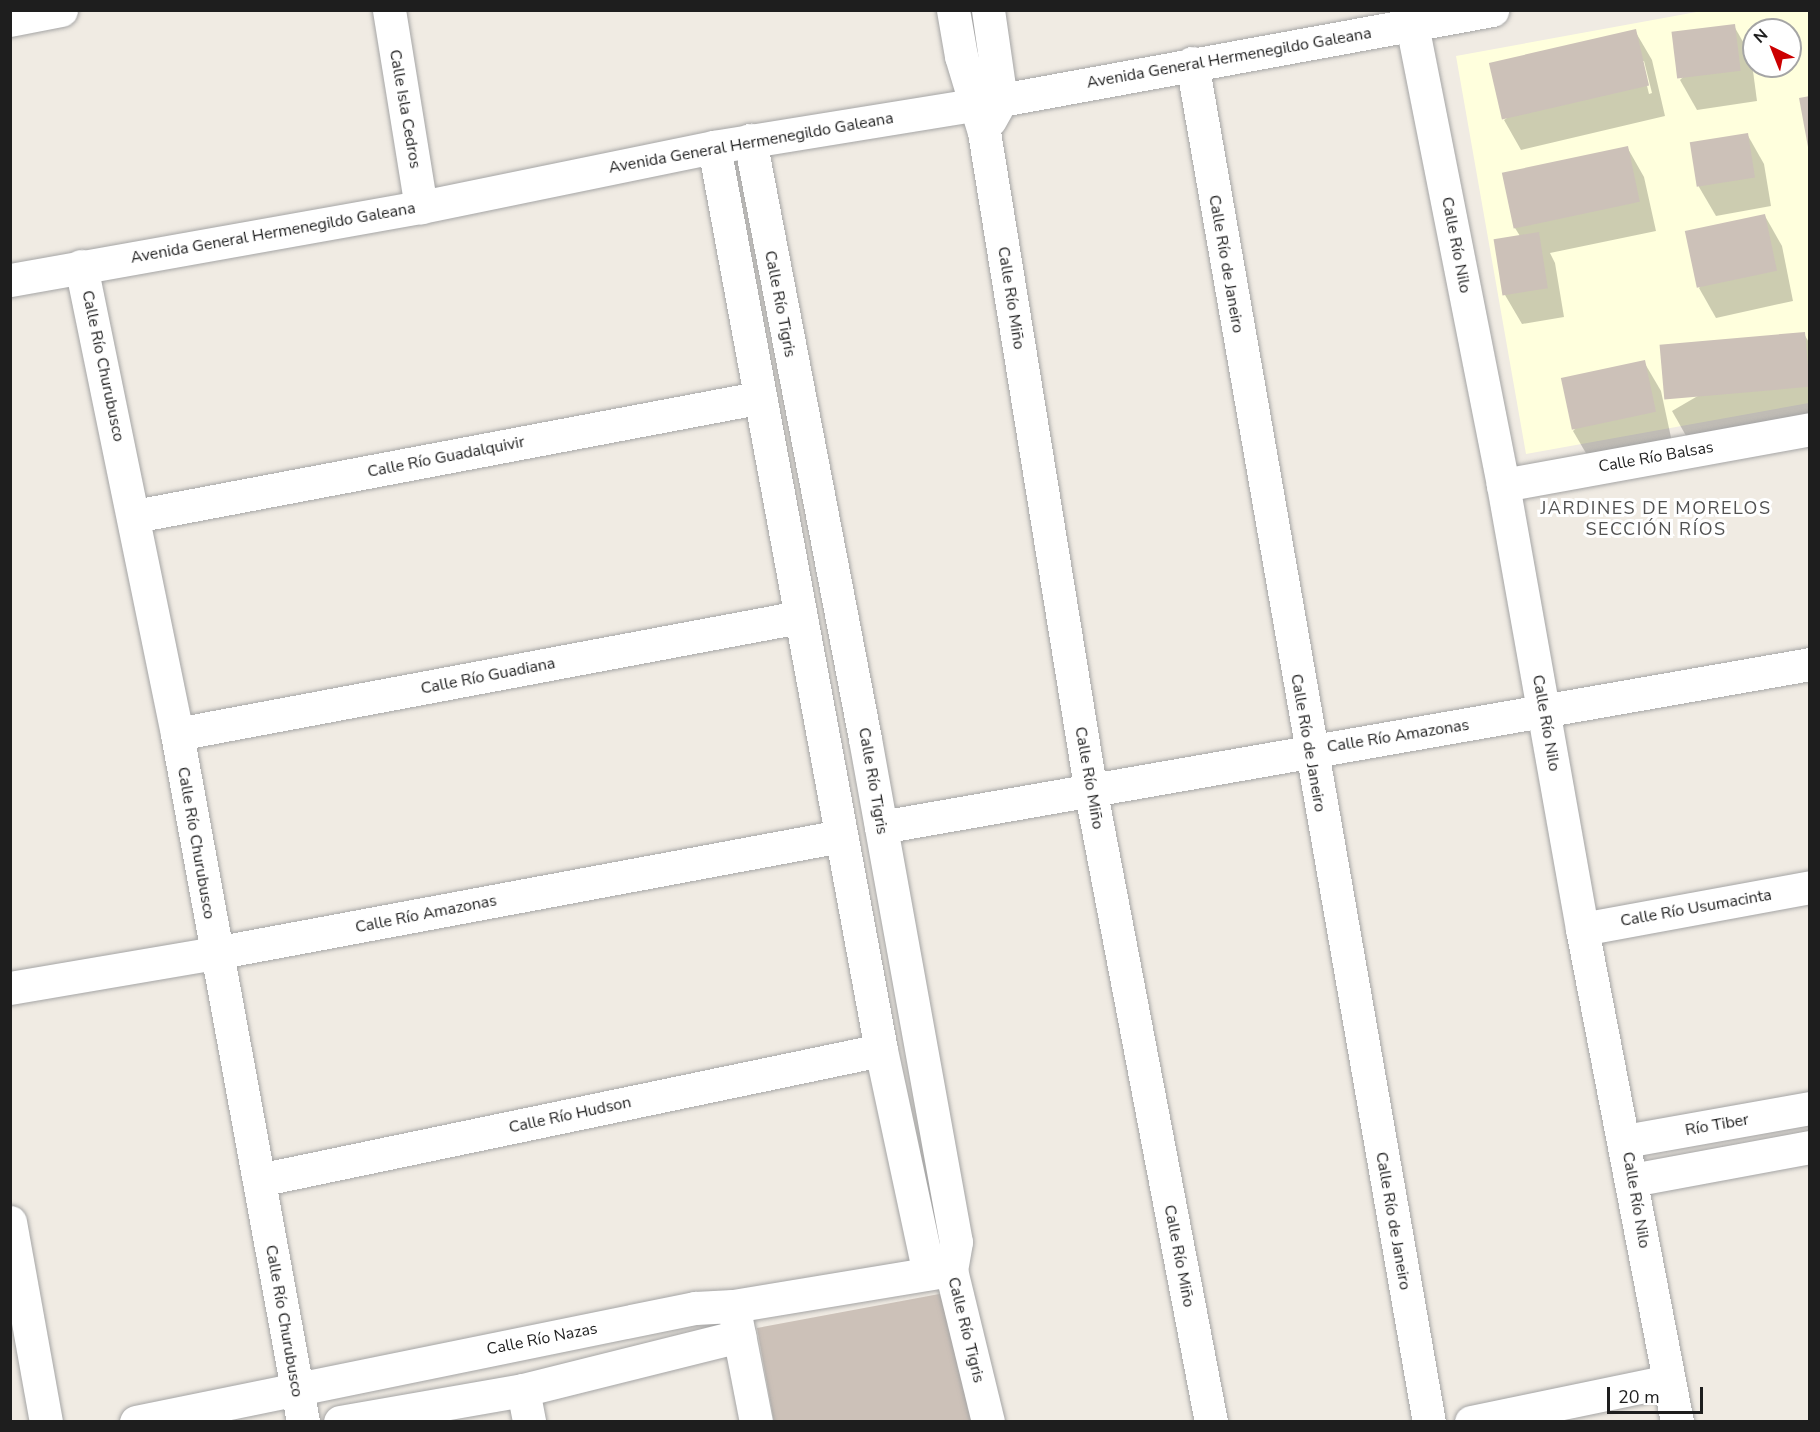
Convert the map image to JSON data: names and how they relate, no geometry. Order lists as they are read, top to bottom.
{
  "streets": {
    "street": [
      "Avenida General Hermenegildo Galeana",
      "Calle Isla Cedros",
      "Calle Río Nilo",
      "Calle Río de Janeiro",
      "Calle Río Miño",
      "Calle Río Tigris",
      "Calle Río Churubusco",
      "Calle Río Guadalquivir",
      "Calle Río Balsas",
      "Calle Río Guadiana",
      "Calle Río Amazonas",
      "Calle Río Usumacinta",
      "Calle Río Hudson",
      "Río Tiber",
      "Calle Río Nazas"
    ]
  },
  "crossings": [
    ["Avenida General Hermenegildo Galeana", "Calle Isla Cedros"],
    ["Avenida General Hermenegildo Galeana", "Calle Río Nilo"],
    ["Avenida General Hermenegildo Galeana", "Calle Río de Janeiro"],
    ["Avenida General Hermenegildo Galeana", "Calle Río Miño"],
    ["Avenida General Hermenegildo Galeana", "Calle Río Tigris"],
    ["Avenida General Hermenegildo Galeana", "Calle Río Churubusco"],
    ["Calle Río Nilo", "Calle Río Balsas"],
    ["Calle Río Nilo", "Calle Río Amazonas"],
    ["Calle Río Nilo", "Calle Río Usumacinta"],
    ["Calle Río Nilo", "Río Tiber"],
    ["Calle Río de Janeiro", "Calle Río Amazonas"],
    ["Calle Río Miño", "Calle Río Amazonas"],
    ["Calle Río Tigris", "Calle Río Guadalquivir"],
    ["Calle Río Tigris", "Calle Río Guadiana"],
    ["Calle Río Tigris", "Calle Río Amazonas"],
    ["Calle Río Tigris", "Calle Río Hudson"],
    ["Calle Río Tigris", "Calle Río Nazas"],
    ["Calle Río Churubusco", "Calle Río Guadalquivir"],
    ["Calle Río Churubusco", "Calle Río Guadiana"],
    ["Calle Río Churubusco", "Calle Río Amazonas"],
    ["Calle Río Churubusco", "Calle Río Hudson"],
    ["Calle Río Churubusco", "Calle Río Nazas"]
  ],
  "districts": ["JARDINES DE MORELOS SECCIÓN RÍOS"],
  "scale_bar": "20 m",
  "north": "top left"
}
